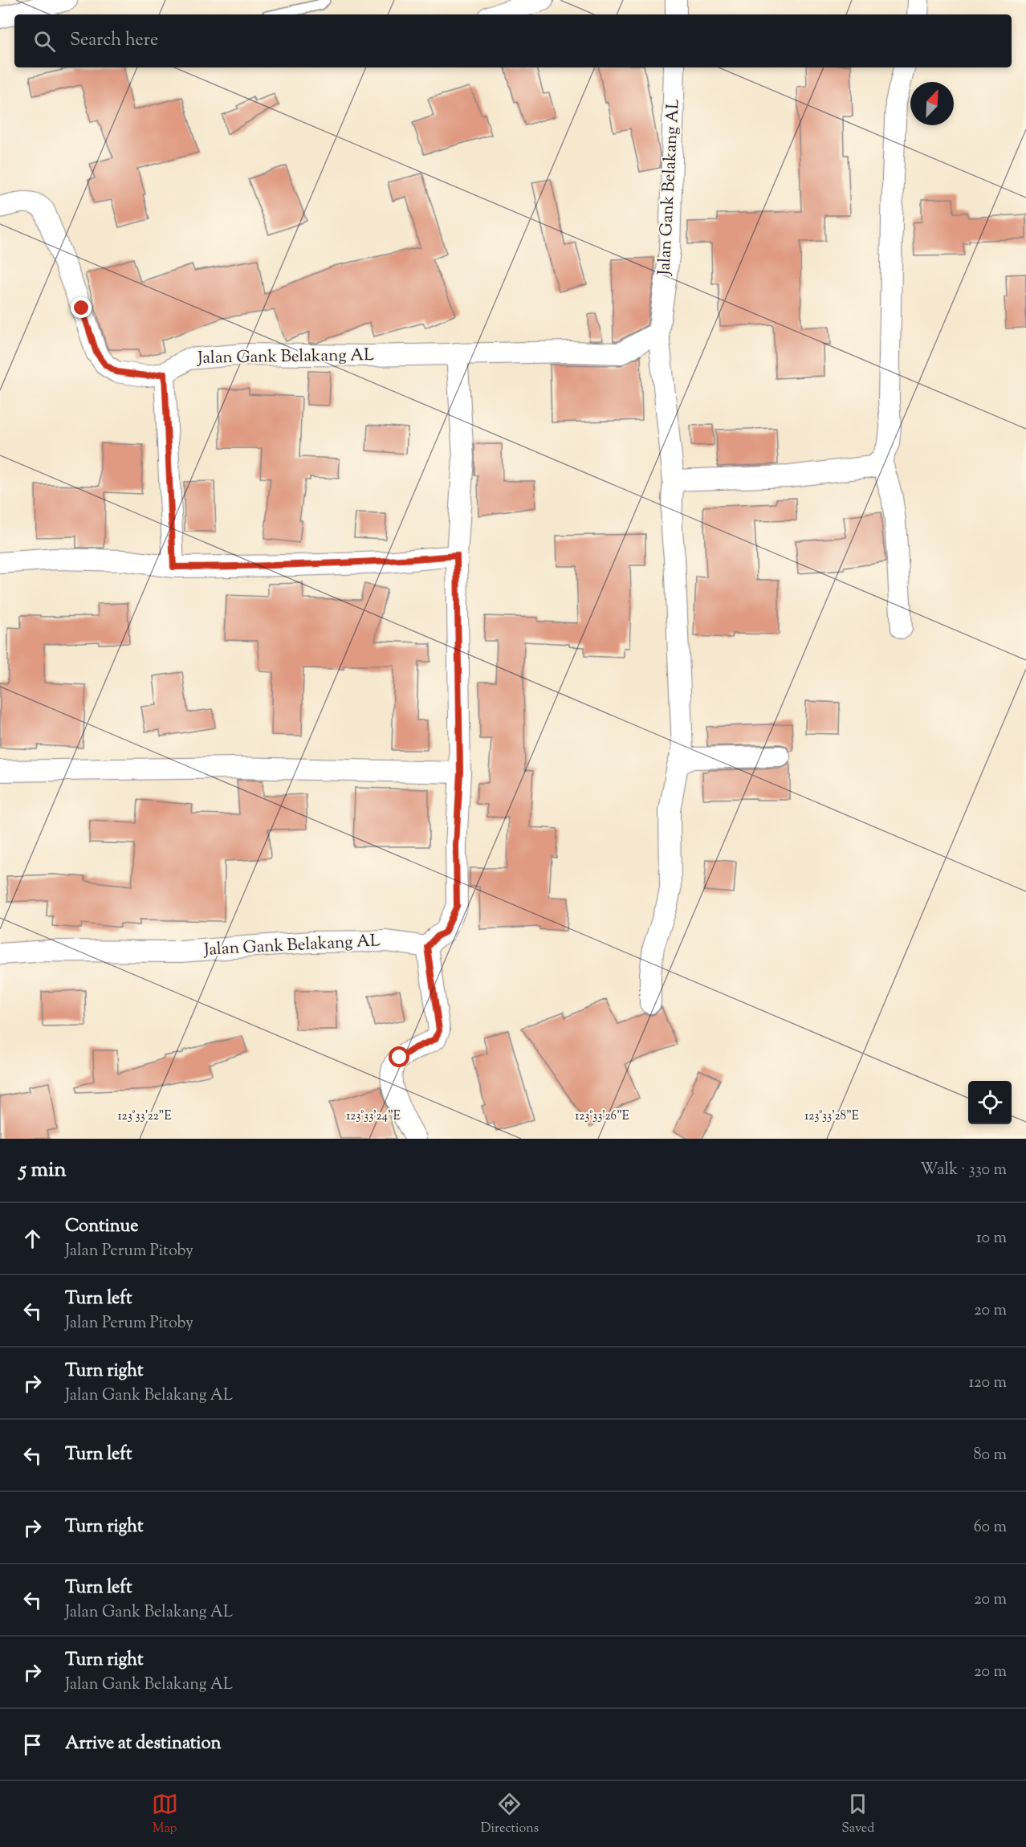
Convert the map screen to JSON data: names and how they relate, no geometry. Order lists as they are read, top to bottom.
{
  "streets": {
    "street": ["Jalan Gank Belakang AL"]
  },
  "north": "top right",
  "page": {
    "search": "Search here",
    "heading": ["5 min", "Walk · 330 m"],
    "list": [
      ["Continue", "Jalan Perum Pitoby", "10 m"],
      ["Turn left", "Jalan Perum Pitoby", "20 m"],
      ["Turn right", "Jalan Gank Belakang AL", "120 m"],
      ["Turn left", "80 m"],
      ["Turn right", "60 m"],
      ["Turn left", "Jalan Gank Belakang AL", "20 m"],
      ["Turn right", "Jalan Gank Belakang AL", "20 m"],
      "Arrive at destination"
    ],
    "nav": ["Map", "Directions", "Saved"]
  },
  "coordinates": [
    "123°33'22\"E",
    "123°33'24\"E",
    "123°33'26\"E",
    "123°33'28\"E"
  ]
}
